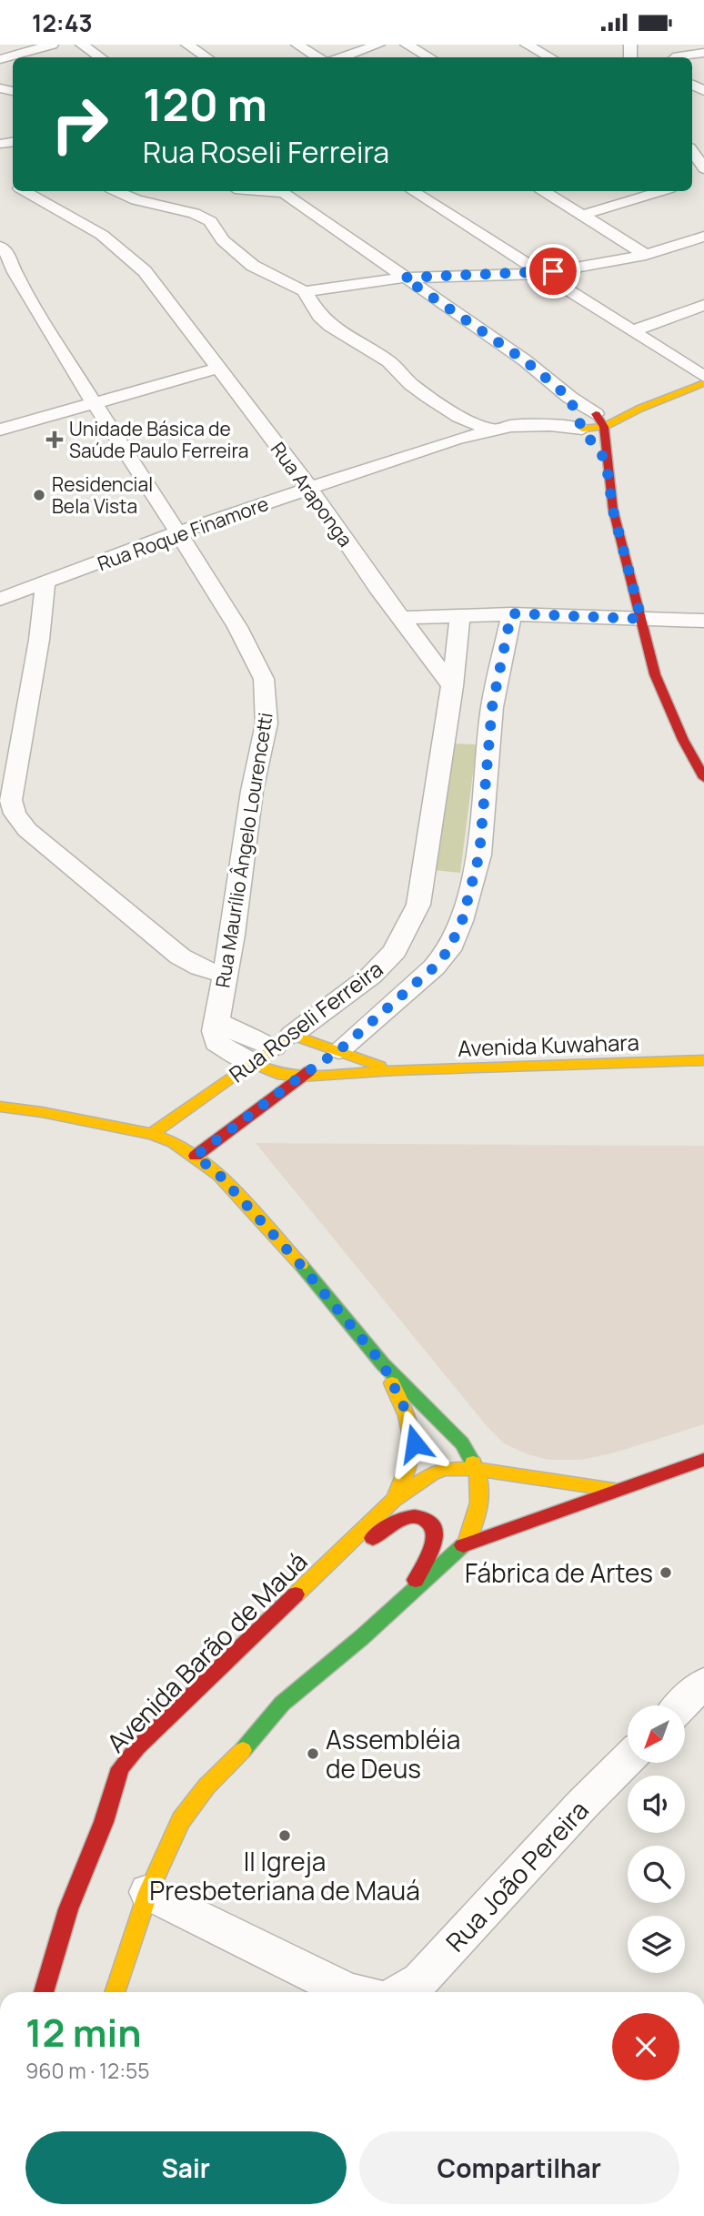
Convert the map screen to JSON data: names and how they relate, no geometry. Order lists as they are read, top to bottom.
{
  "streets": {
    "main road": ["Rua Roseli Ferreira", "Avenida Kuwahara", "Avenida Barão de Mauá"],
    "street": [
      "Rua Araponga",
      "Rua Roque Finamore",
      "Rua Maurílio Ângelo Lourencetti",
      "Rua João Pereira"
    ]
  },
  "crossings": [
    ["Rua Araponga", "Rua Roque Finamore"],
    ["Rua Araponga", "Rua Roseli Ferreira"],
    ["Rua Roque Finamore", "Rua Maurílio Ângelo Lourencetti"],
    ["Rua Maurílio Ângelo Lourencetti", "Rua Roseli Ferreira"],
    ["Rua Maurílio Ângelo Lourencetti", "Avenida Kuwahara"],
    ["Rua Roseli Ferreira", "Avenida Kuwahara"],
    ["Rua Roseli Ferreira", "Avenida Barão de Mauá"]
  ],
  "places": {
    "health": ["Unidade Básica de Saúde Paulo Ferreira"],
    "other": [
      "Residencial Bela Vista",
      "Fábrica de Artes",
      "Assembléia de Deus",
      "II Igreja Presbeteriana de Mauá"
    ]
  },
  "north": "bottom left",
  "page": {
    "status": "12:43",
    "turn": ["120 m", "Rua Roseli Ferreira"],
    "heading": ["12 min", "960 m · 12:55"],
    "buttons": ["Sair", "Compartilhar"]
  }
}
